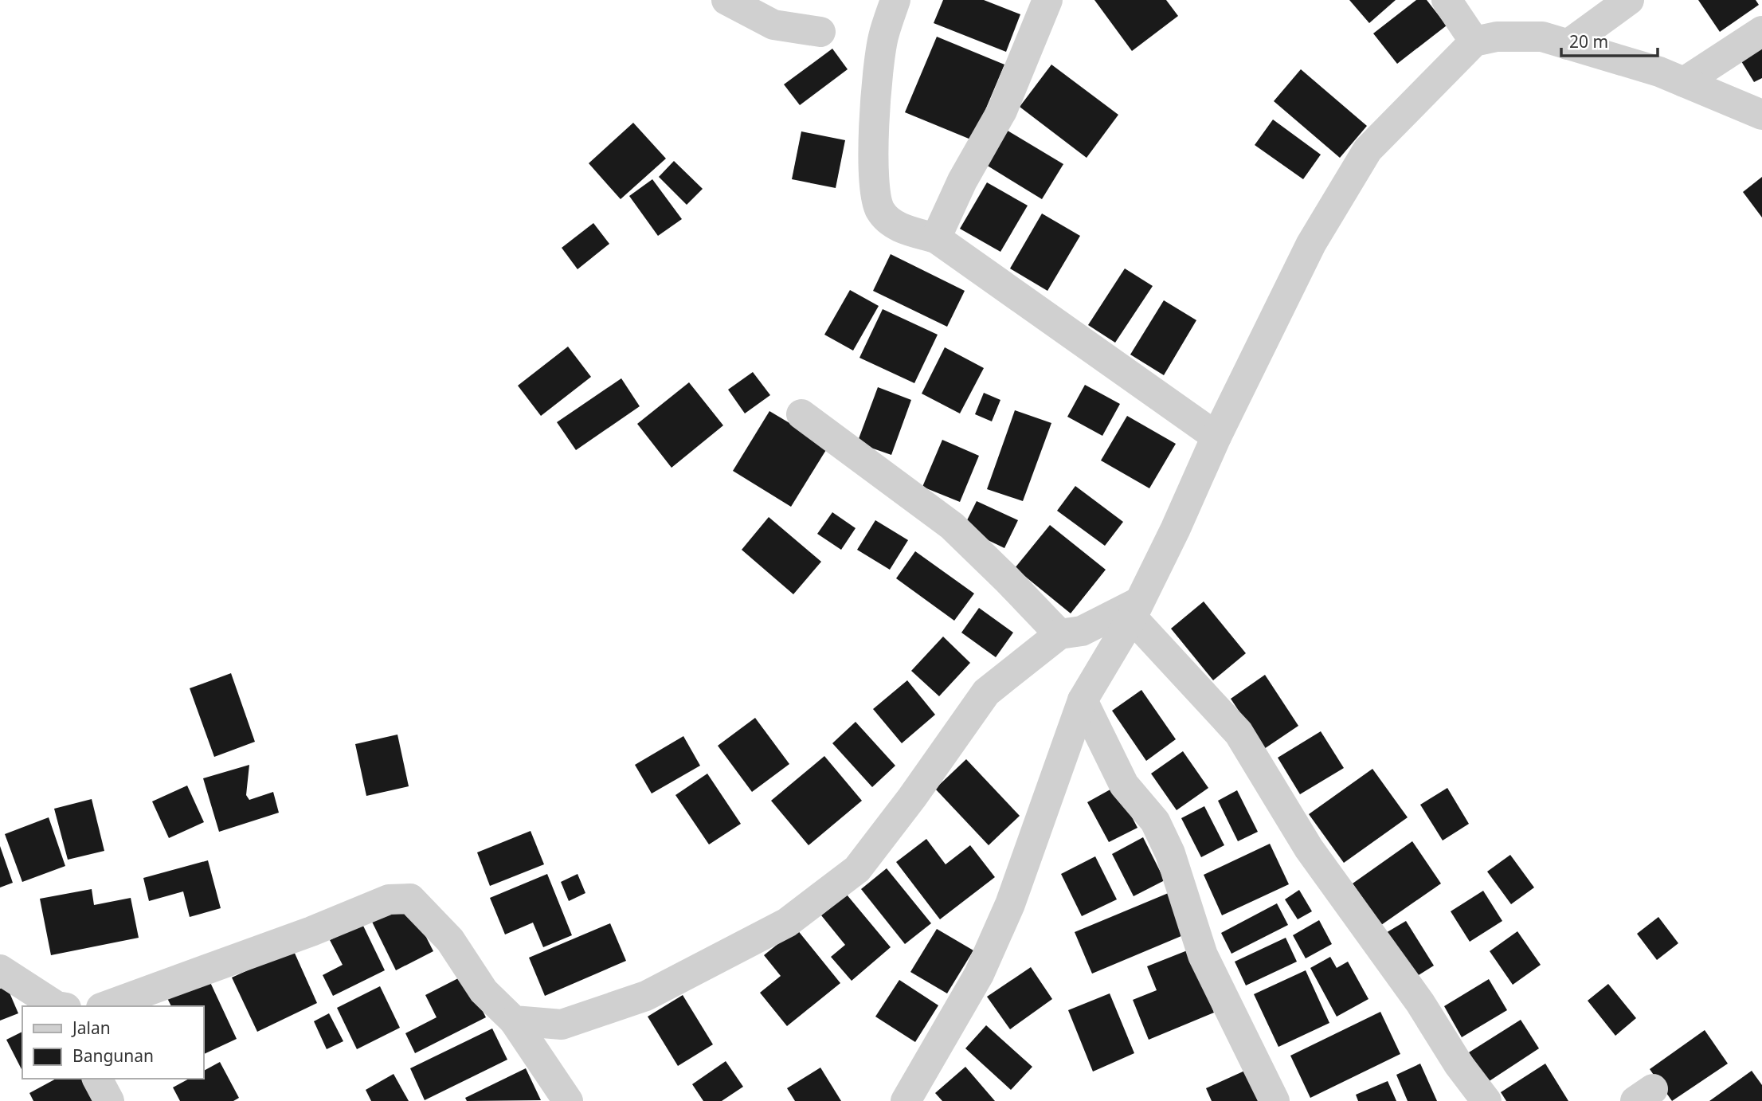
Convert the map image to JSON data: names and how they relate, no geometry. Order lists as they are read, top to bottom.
{
  "legend": ["Jalan", "Bangunan"],
  "scale_bar": "20 m"
}
